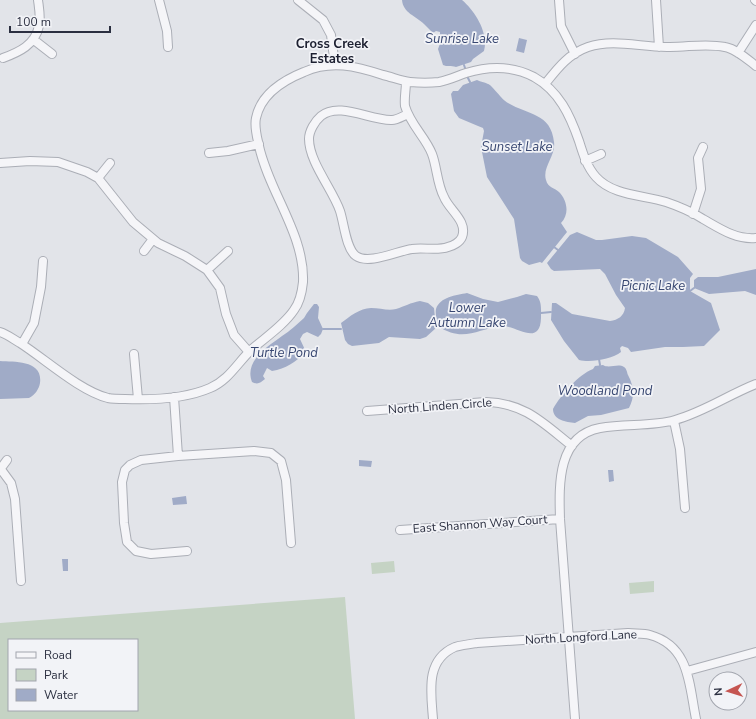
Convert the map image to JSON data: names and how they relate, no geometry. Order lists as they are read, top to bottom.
{
  "streets": {
    "street": ["North Linden Circle", "East Shannon Way Court", "North Longford Lane"]
  },
  "districts": ["Cross Creek Estates"],
  "water": [
    "Sunrise Lake",
    "Sunset Lake",
    "Picnic Lake",
    "Lower Autumn Lake",
    "Turtle Pond",
    "Woodland Pond"
  ],
  "legend": ["Road", "Park", "Water"],
  "scale_bar": "100 m",
  "north": "left"
}
